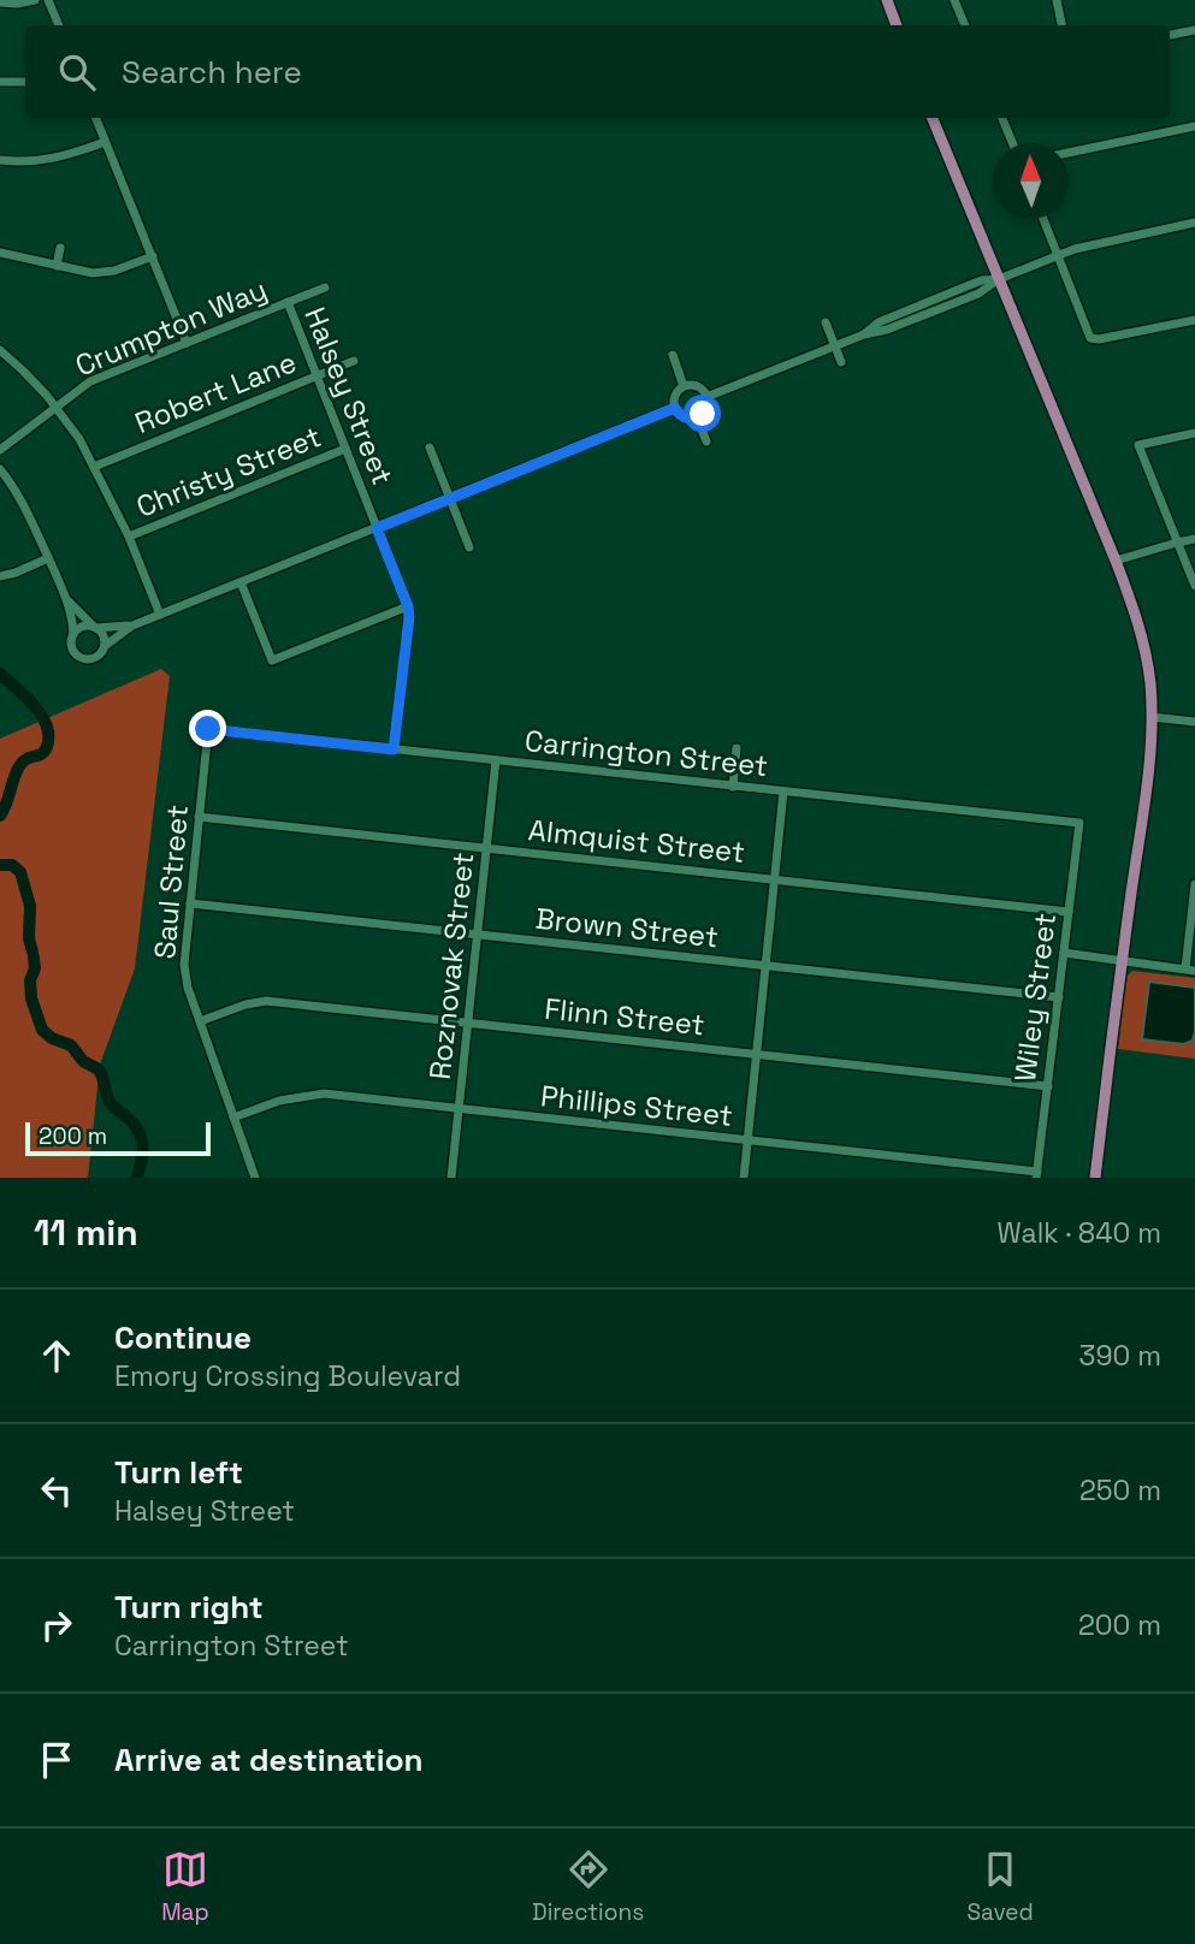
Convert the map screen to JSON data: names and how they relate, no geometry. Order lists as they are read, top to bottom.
{
  "streets": {
    "street": [
      "Crumpton Way",
      "Robert Lane",
      "Halsey Street",
      "Christy Street",
      "Carrington Street",
      "Almquist Street",
      "Saul Street",
      "Brown Street",
      "Roznovak Street",
      "Wiley Street",
      "Flinn Street",
      "Phillips Street"
    ]
  },
  "crossings": [
    ["Crumpton Way", "Halsey Street"],
    ["Robert Lane", "Halsey Street"],
    ["Halsey Street", "Christy Street"],
    ["Halsey Street", "Carrington Street"],
    ["Carrington Street", "Saul Street"],
    ["Carrington Street", "Roznovak Street"],
    ["Carrington Street", "Wiley Street"],
    ["Almquist Street", "Saul Street"],
    ["Almquist Street", "Roznovak Street"],
    ["Almquist Street", "Wiley Street"],
    ["Saul Street", "Brown Street"],
    ["Saul Street", "Flinn Street"],
    ["Saul Street", "Phillips Street"],
    ["Brown Street", "Roznovak Street"],
    ["Brown Street", "Wiley Street"],
    ["Roznovak Street", "Flinn Street"],
    ["Roznovak Street", "Phillips Street"],
    ["Wiley Street", "Flinn Street"],
    ["Wiley Street", "Phillips Street"]
  ],
  "scale_bar": "200 m",
  "north": "top",
  "page": {
    "search": "Search here",
    "scale": "200 m",
    "heading": ["11 min", "Walk · 840 m"],
    "list": [
      ["Continue", "Emory Crossing Boulevard", "390 m"],
      ["Turn left", "Halsey Street", "250 m"],
      ["Turn right", "Carrington Street", "200 m"],
      "Arrive at destination"
    ],
    "nav": ["Map", "Directions", "Saved"]
  }
}
